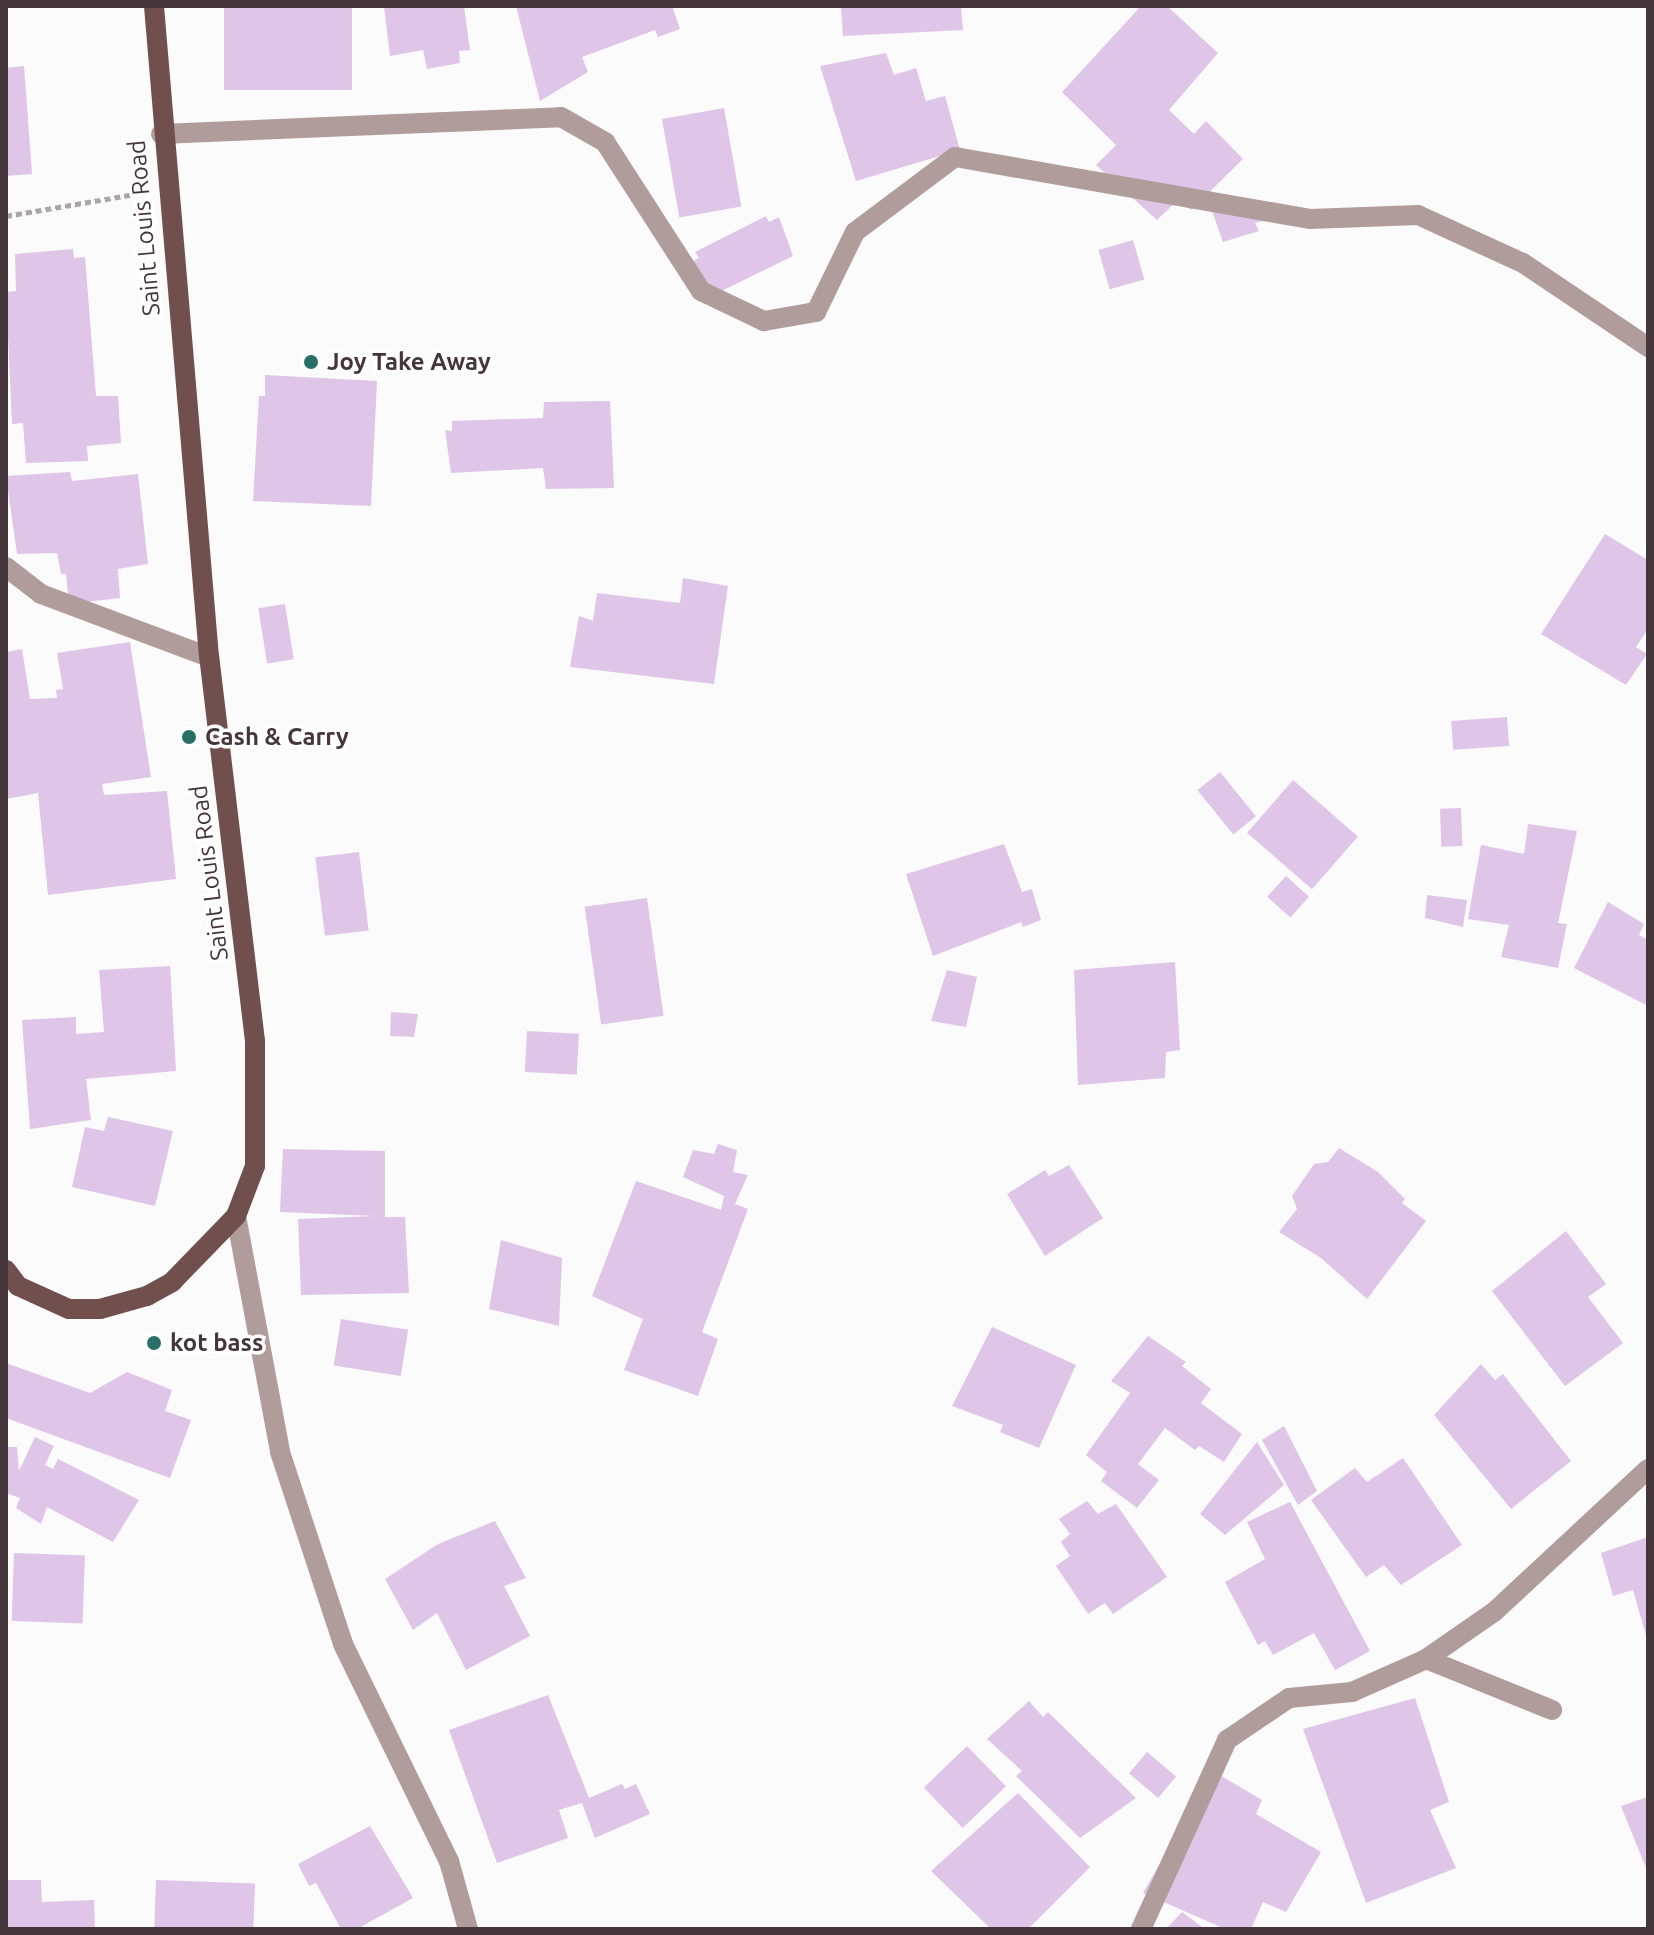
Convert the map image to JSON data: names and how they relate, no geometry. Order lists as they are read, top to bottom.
{
  "streets": {
    "main road": ["Saint Louis Road"]
  },
  "places": ["Joy Take Away", "Cash & Carry", "kot bass"]
}
